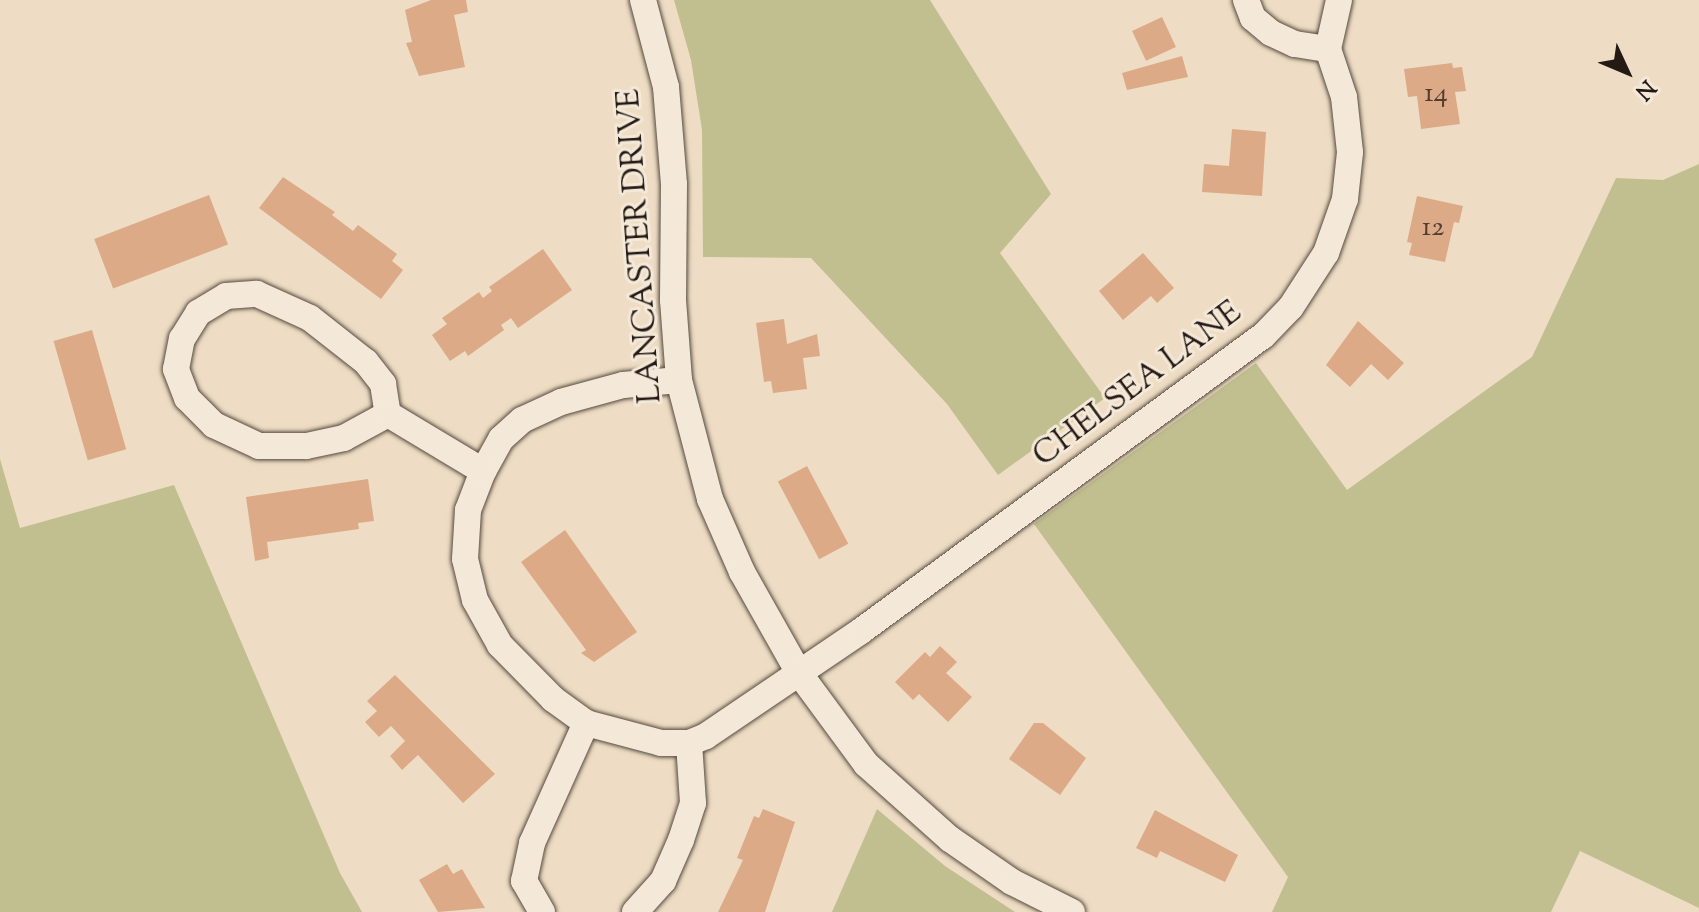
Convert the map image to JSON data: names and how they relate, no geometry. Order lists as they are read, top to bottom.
{
  "streets": {
    "street": ["LANCASTER DRIVE", "CHELSEA LANE"]
  },
  "crossings": [
    ["LANCASTER DRIVE", "CHELSEA LANE"]
  ],
  "house_numbers": ["14", "12"],
  "north": "bottom right"
}
